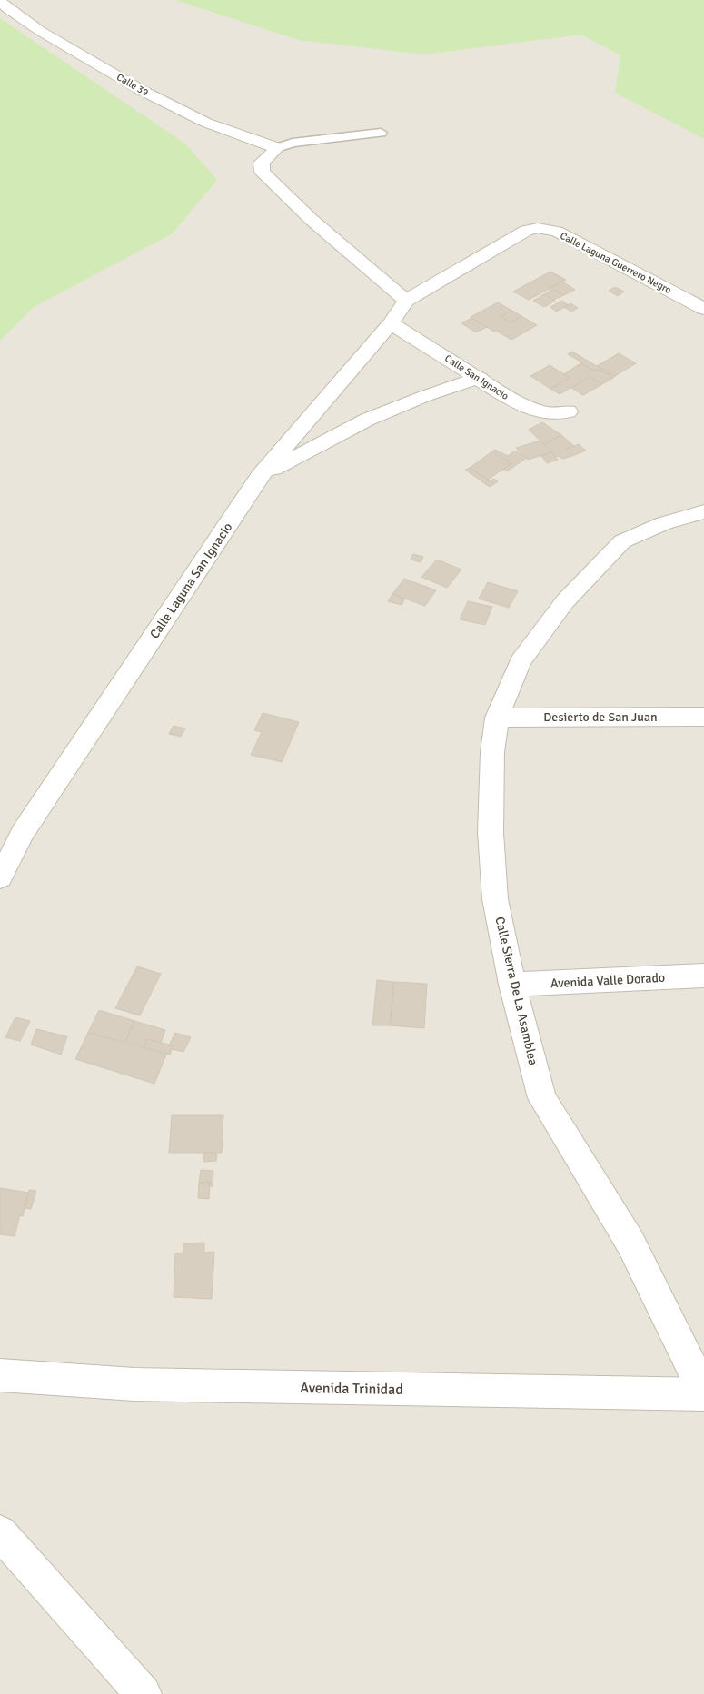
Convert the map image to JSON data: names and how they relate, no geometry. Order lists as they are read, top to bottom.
{
  "streets": {
    "street": [
      "Calle 39",
      "Calle Laguna Guerrero Negro",
      "Calle San Ignacio",
      "Calle Laguna San Ignacio",
      "Desierto de San Juan",
      "Avenida Valle Dorado",
      "Calle Sierra De La Asamblea",
      "Avenida Trinidad"
    ]
  },
  "crossings": [
    ["Calle Laguna Guerrero Negro", "Calle Laguna San Ignacio"],
    ["Calle San Ignacio", "Calle Laguna San Ignacio"],
    ["Desierto de San Juan", "Calle Sierra De La Asamblea"],
    ["Avenida Valle Dorado", "Calle Sierra De La Asamblea"],
    ["Calle Sierra De La Asamblea", "Avenida Trinidad"]
  ]
}
